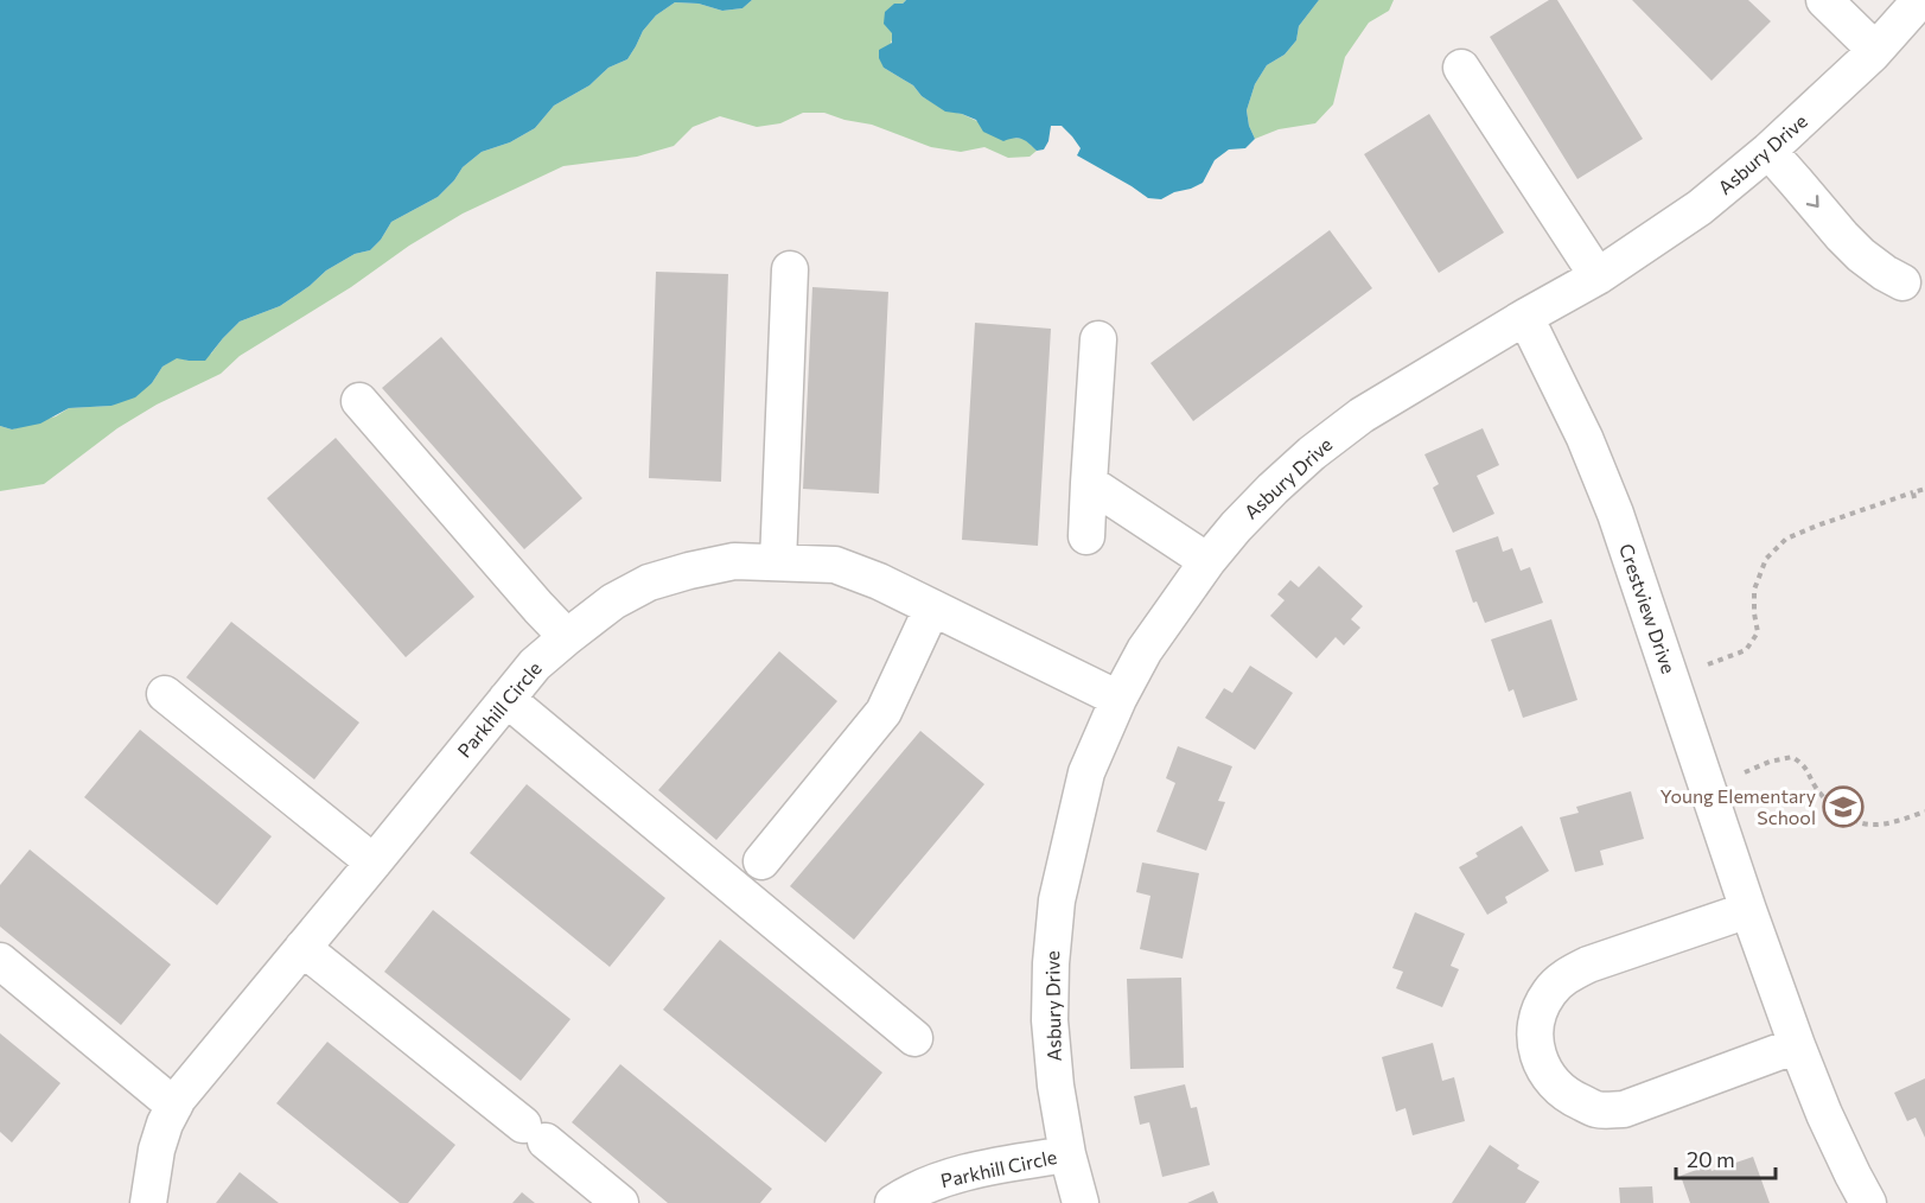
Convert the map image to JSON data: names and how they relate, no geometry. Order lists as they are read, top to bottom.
{
  "streets": {
    "street": ["Asbury Drive", "Crestview Drive", "Parkhill Circle"]
  },
  "crossings": [
    ["Asbury Drive", "Crestview Drive"],
    ["Asbury Drive", "Parkhill Circle"]
  ],
  "places": {
    "school or university": ["Young Elementary School"]
  },
  "scale_bar": "20 m"
}
